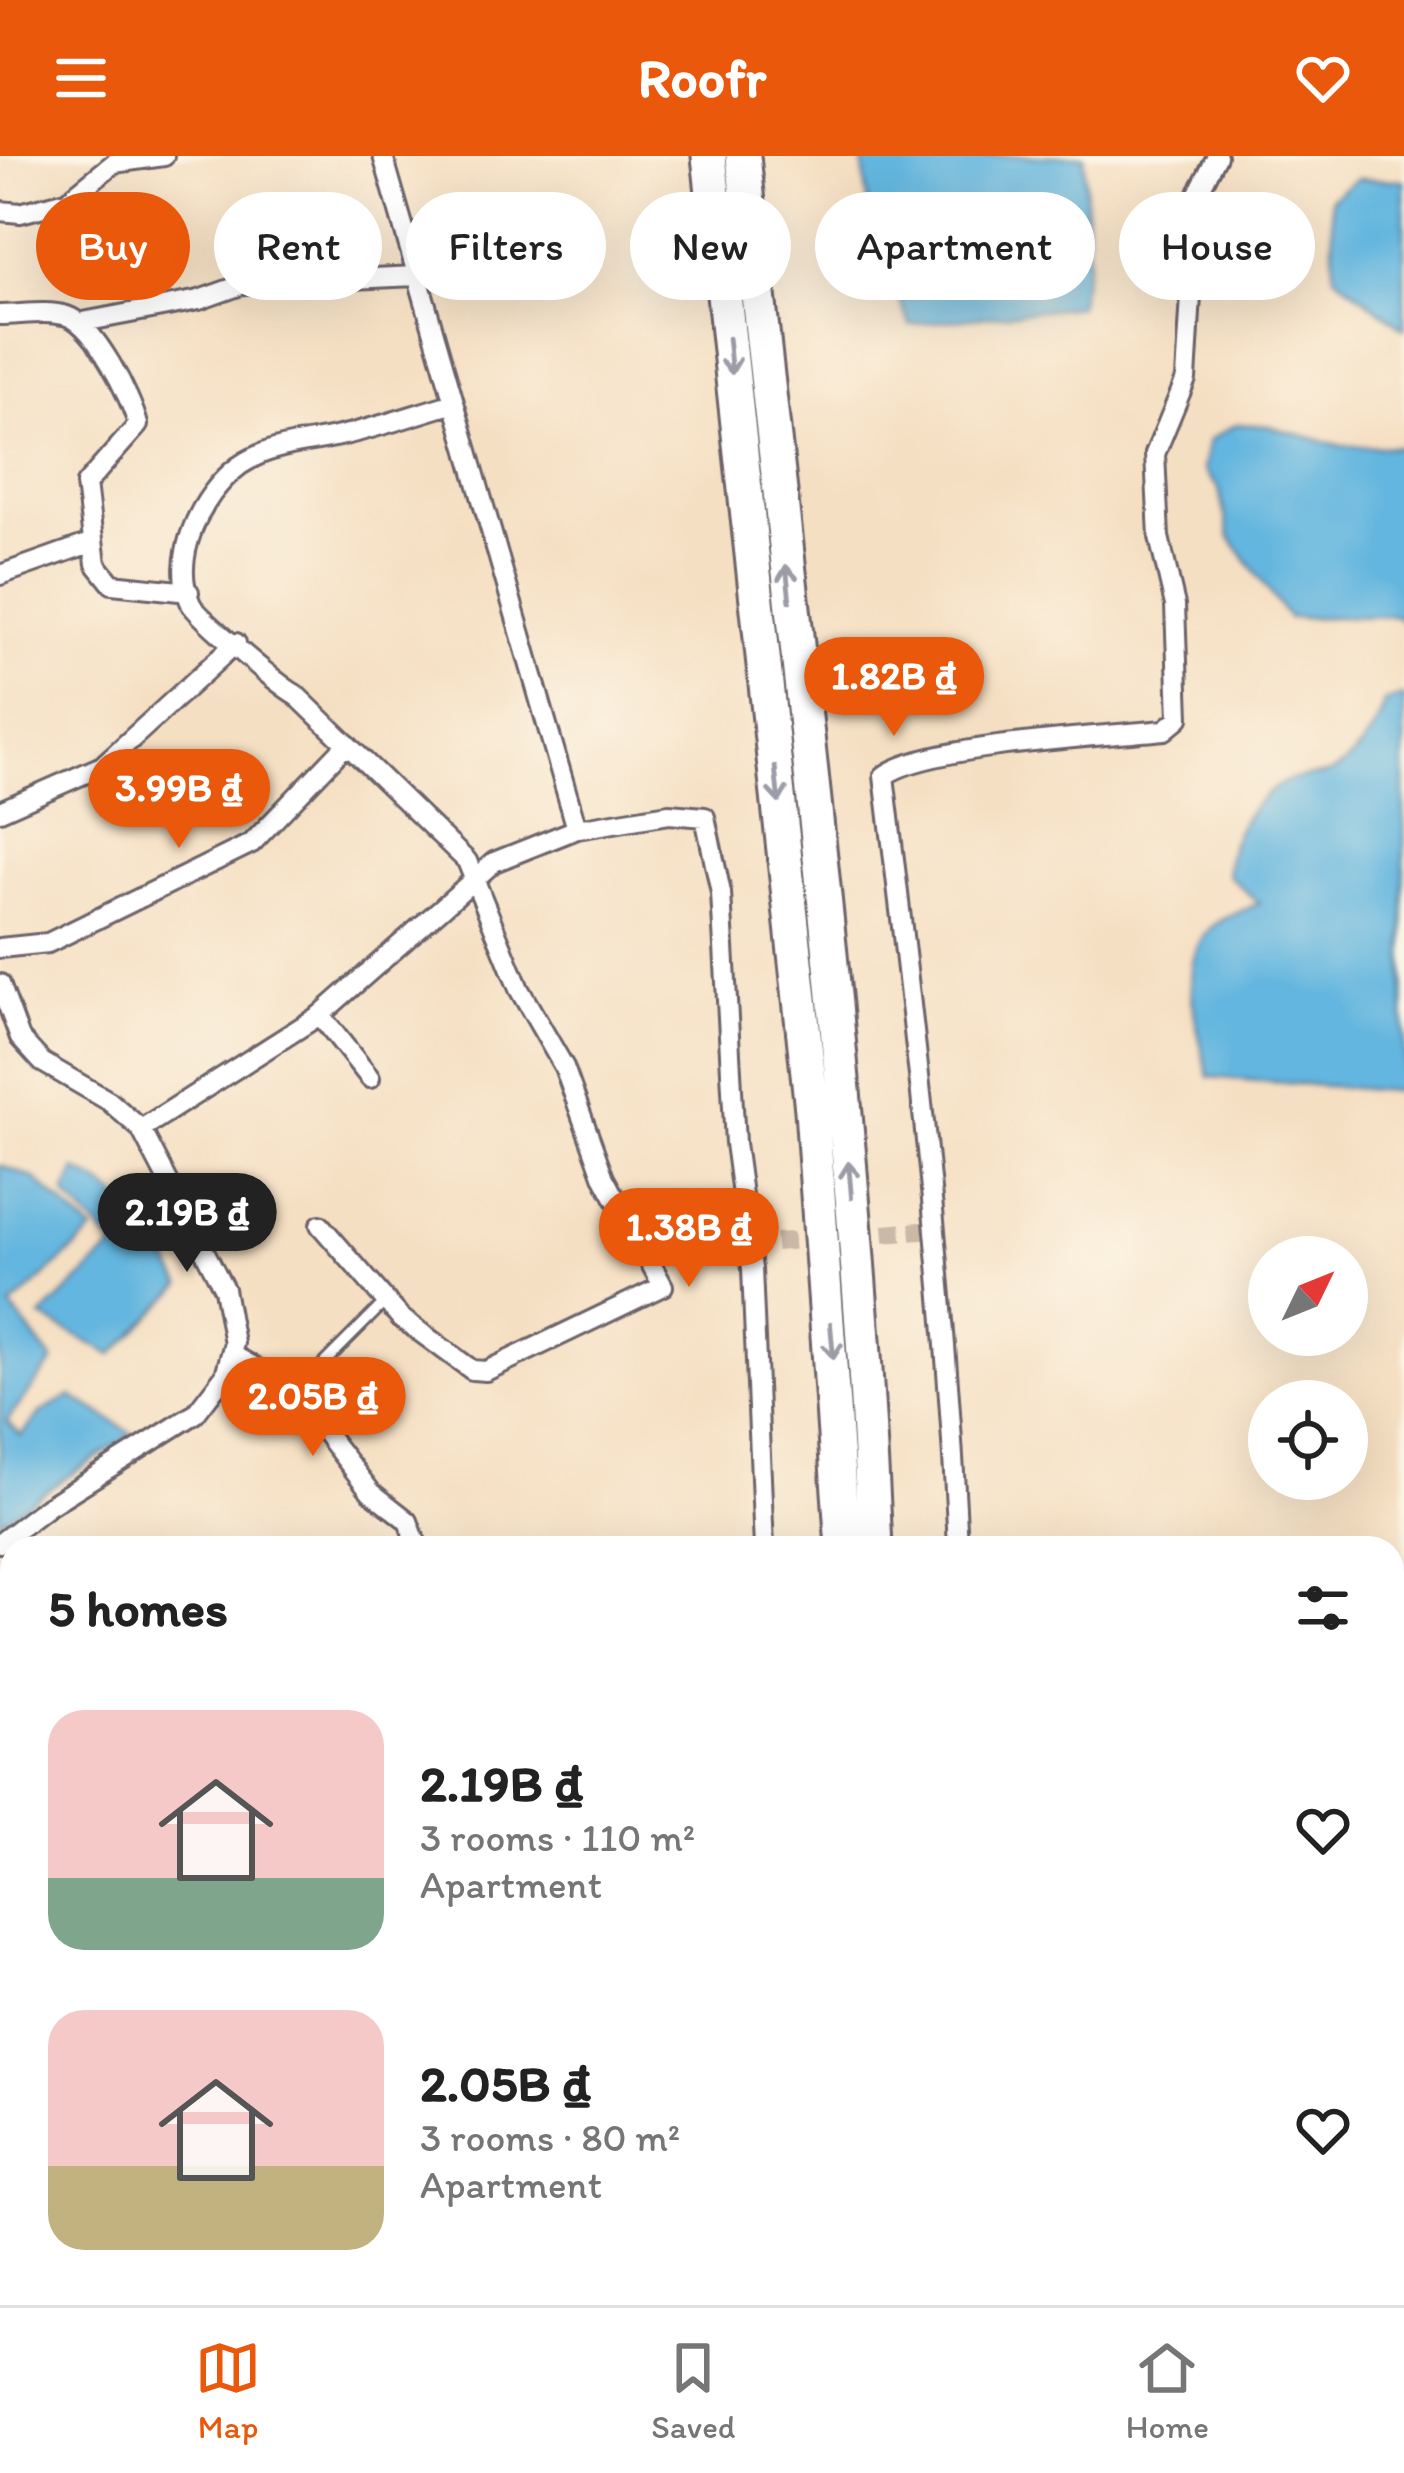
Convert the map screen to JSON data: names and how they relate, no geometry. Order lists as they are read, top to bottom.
{
  "north": "top right",
  "page": {
    "header": "Roofr",
    "chip": [
      "Buy",
      "Rent",
      "Filters",
      "New",
      "Apartment",
      "House"
    ],
    "price": [
      "1.82B ₫",
      "3.99B ₫",
      "2.19B ₫",
      "1.38B ₫",
      "2.05B ₫"
    ],
    "heading": "5 homes",
    "list": [
      {
        "name": "2.19B ₫",
        "note": "3 rooms · 110 m² · Apartment"
      },
      {
        "name": "2.05B ₫",
        "note": "3 rooms · 80 m² · Apartment"
      }
    ],
    "tabs": ["Map", "Saved", "Home"]
  }
}
